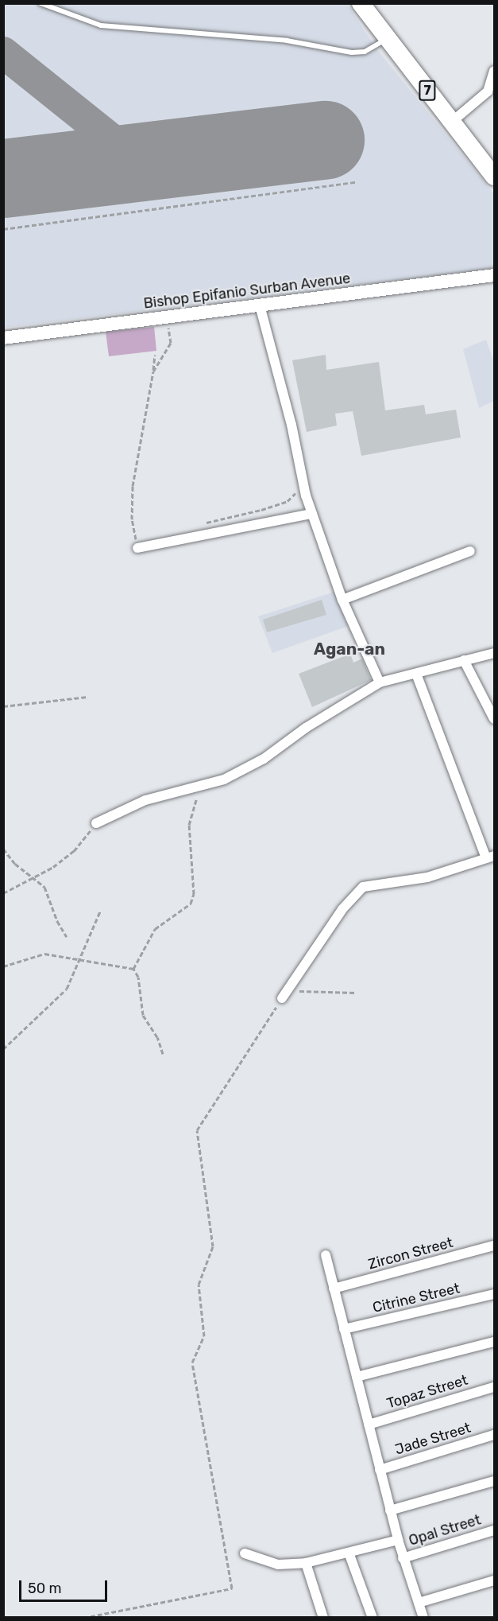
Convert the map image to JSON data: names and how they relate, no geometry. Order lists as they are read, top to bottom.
{
  "streets": {
    "highway": ["7"],
    "street": [
      "Bishop Epifanio Surban Avenue",
      "Zircon Street",
      "Citrine Street",
      "Topaz Street",
      "Jade Street",
      "Opal Street"
    ]
  },
  "districts": ["Agan-an"],
  "scale_bar": "50 m"
}
